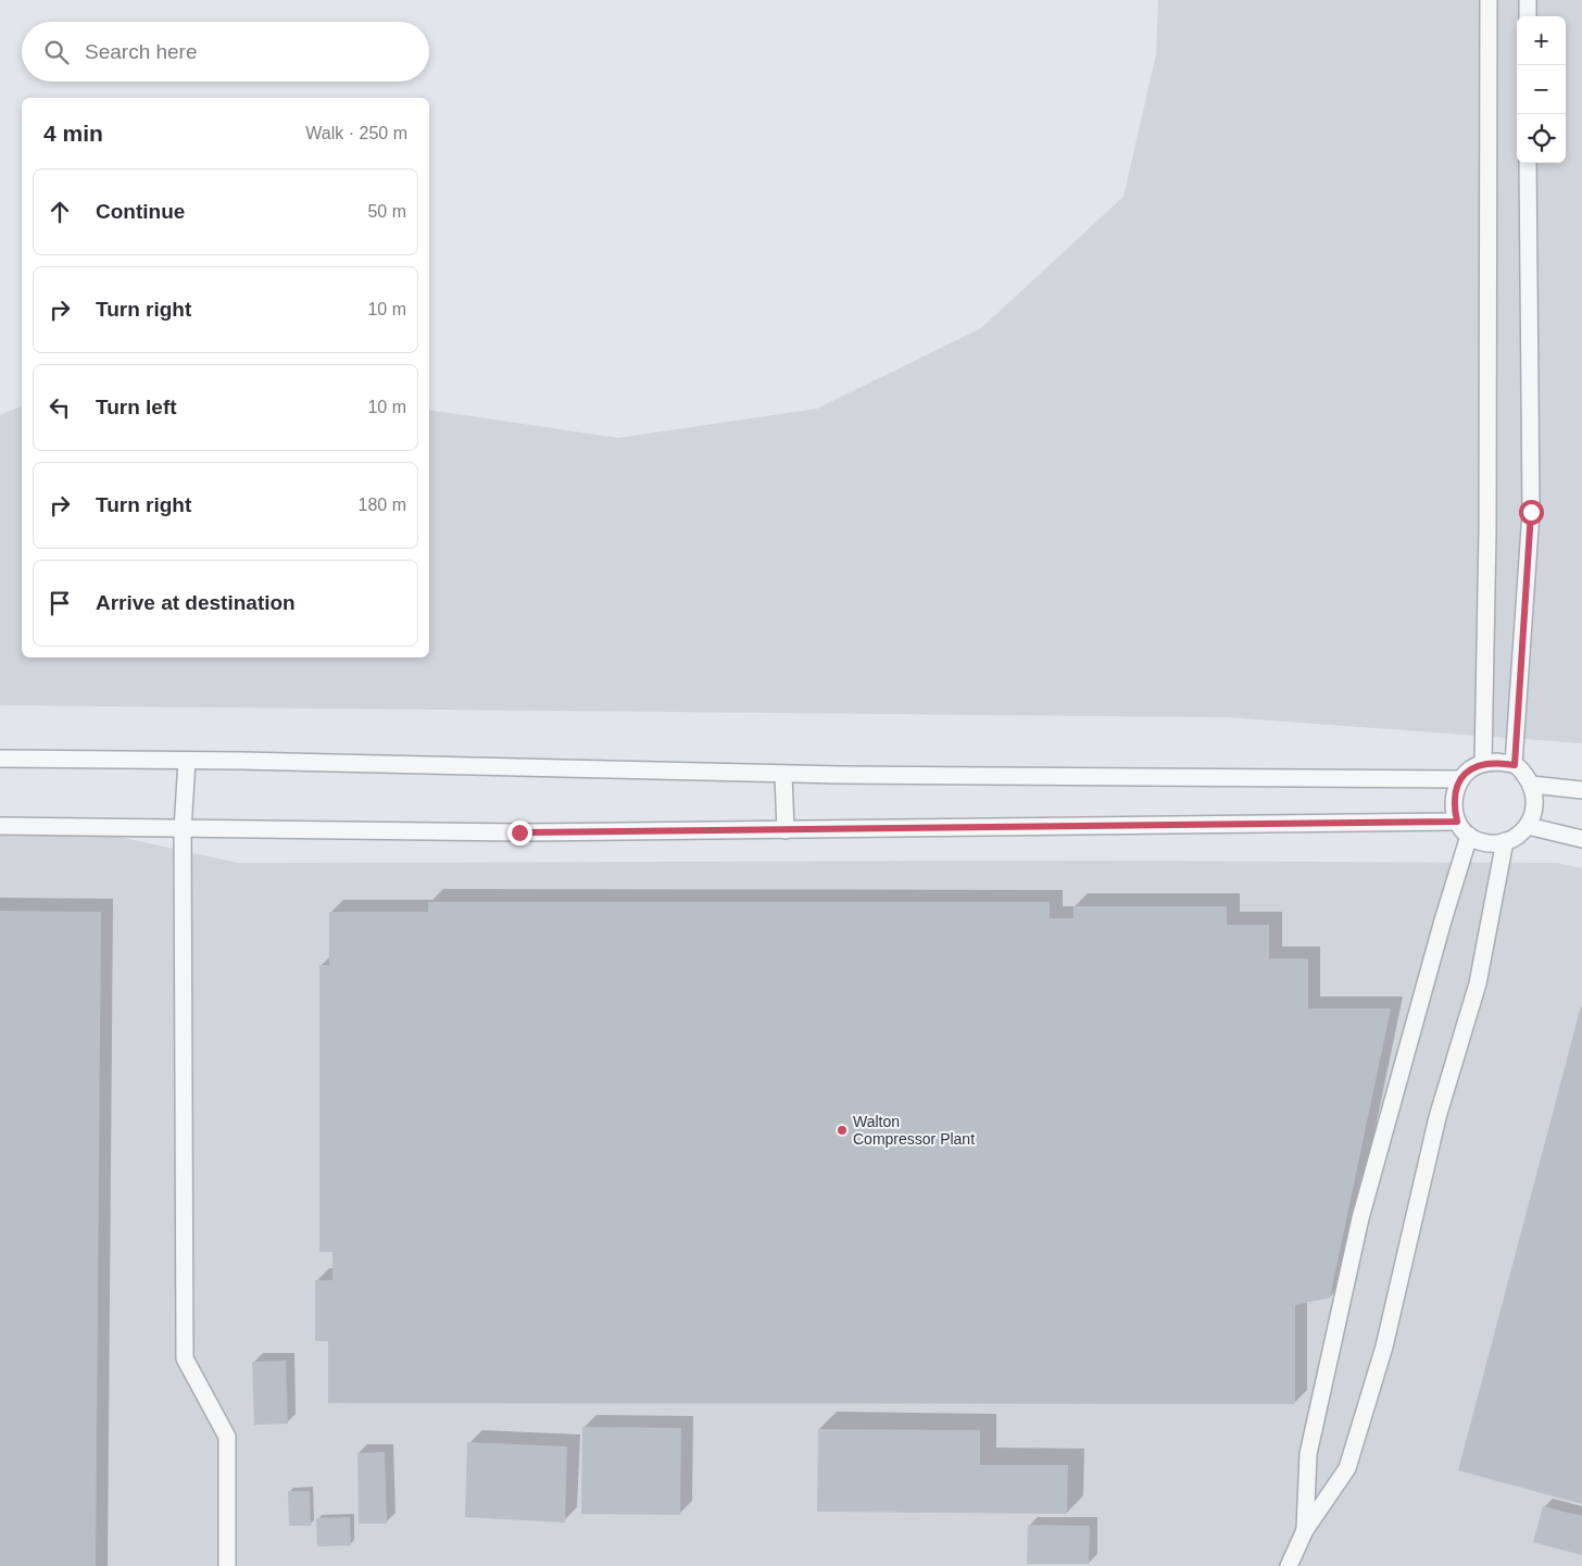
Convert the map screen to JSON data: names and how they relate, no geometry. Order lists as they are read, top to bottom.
{
  "places": ["Walton Compressor Plant"],
  "page": {
    "map_buttons": ["+", "−"],
    "search": "Search here",
    "heading": ["4 min", "Walk · 250 m"],
    "list": [
      ["Continue", "50 m"],
      ["Turn right", "10 m"],
      ["Turn left", "10 m"],
      ["Turn right", "180 m"],
      "Arrive at destination"
    ]
  }
}
